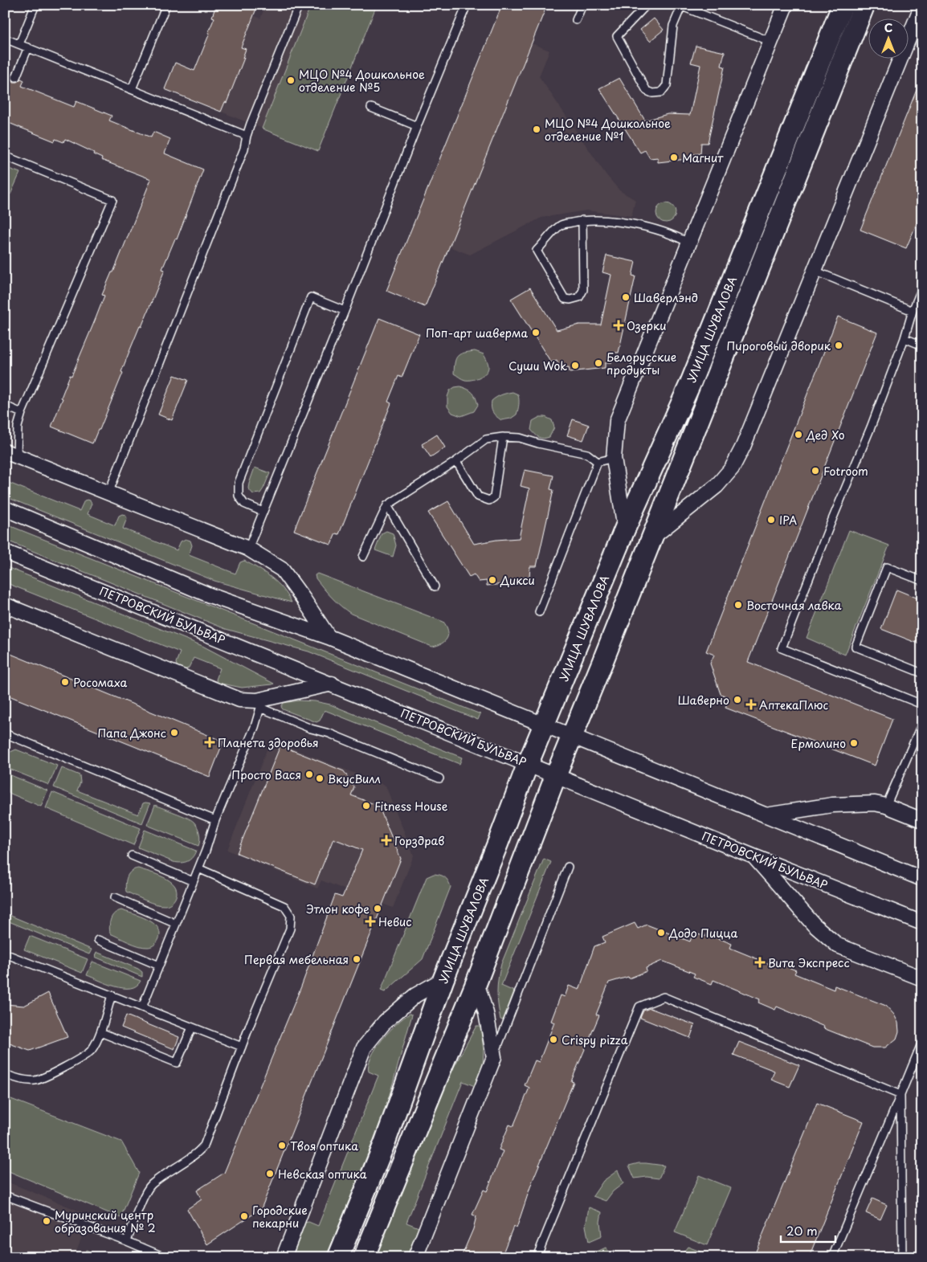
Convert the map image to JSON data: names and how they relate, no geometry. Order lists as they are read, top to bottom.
{
  "streets": {
    "street": ["УЛИЦА ШУВАЛОВА", "ПЕТРОВСКИЙ БУЛЬВАР"]
  },
  "crossings": [
    ["УЛИЦА ШУВАЛОВА", "ПЕТРОВСКИЙ БУЛЬВАР"]
  ],
  "places": {
    "other": [
      "МЦО №4 Дошкольное отделение №5",
      "МЦО №4 Дошкольное отделение №1",
      "Магнит",
      "Шаверлэнд",
      "Поп-арт шаверма",
      "Пироговый дворик",
      "Белорусские продукты",
      "Суши Wok",
      "Дед Хо",
      "Fotroom",
      "IPA",
      "Дикси",
      "Восточная лавка",
      "Росомаха",
      "Шаверно",
      "Папа Джонс",
      "Ермолино",
      "Просто Вася",
      "ВкусВилл",
      "Fitness House",
      "Этлон кофе",
      "Додо Пицца",
      "Первая мебельная",
      "Crispy pizza",
      "Твоя оптика",
      "Невская оптика",
      "Городские пекарни",
      "Муринский центр образования № 2"
    ],
    "health": [
      "Озерки",
      "АптекаПлюс",
      "Планета здоровья",
      "Горздрав",
      "Невис",
      "Вита Экспресс"
    ]
  },
  "scale_bar": "20 m",
  "north": "top"
}
